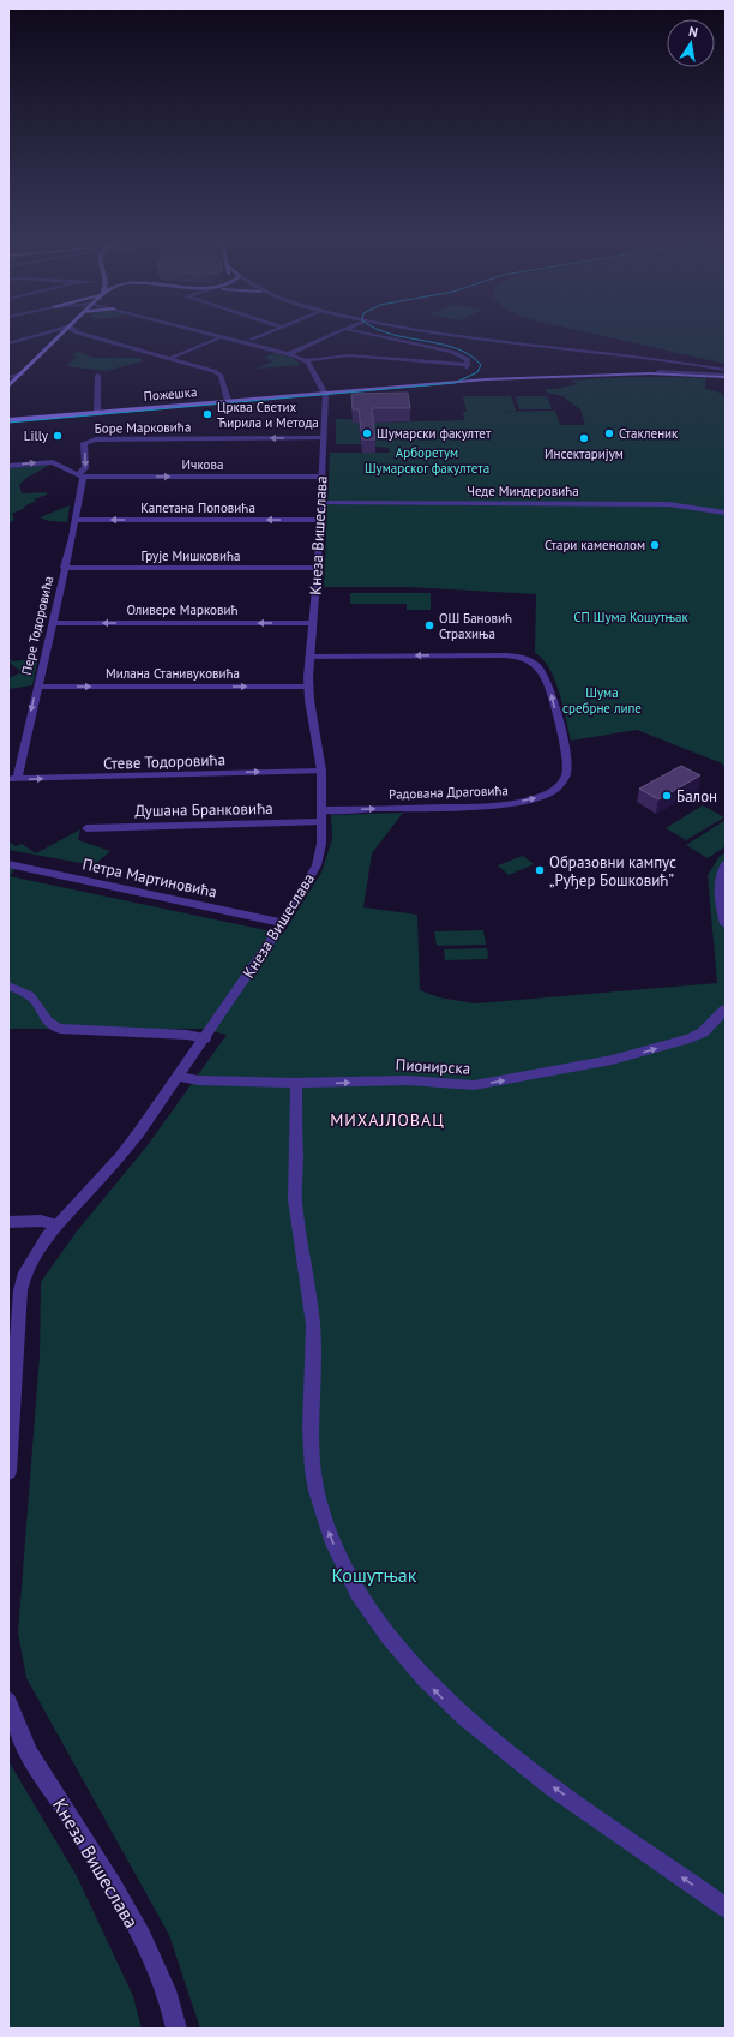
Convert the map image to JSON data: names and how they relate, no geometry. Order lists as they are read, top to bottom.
{
  "streets": {
    "main road": ["Пожешка"],
    "street": [
      "Боре Марковића",
      "Ичкова",
      "Чеде Миндеровића",
      "Капетана Поповића",
      "Кнеза Вишеслава",
      "Грује Мишковића",
      "Оливере Марковић",
      "Пере Тодоровића",
      "Милана Станивуковића",
      "Стеве Тодоровића",
      "Радована Драговића",
      "Душана Бранковића",
      "Петра Мартиновића",
      "Пионирска"
    ]
  },
  "crossings": [
    ["Пожешка", "Кнеза Вишеслава"],
    ["Боре Марковића", "Ичкова"],
    ["Боре Марковића", "Кнеза Вишеслава"],
    ["Боре Марковића", "Пере Тодоровића"],
    ["Ичкова", "Кнеза Вишеслава"],
    ["Ичкова", "Пере Тодоровића"],
    ["Чеде Миндеровића", "Кнеза Вишеслава"],
    ["Капетана Поповића", "Кнеза Вишеслава"],
    ["Капетана Поповића", "Пере Тодоровића"],
    ["Кнеза Вишеслава", "Грује Мишковића"],
    ["Кнеза Вишеслава", "Оливере Марковић"],
    ["Кнеза Вишеслава", "Милана Станивуковића"],
    ["Кнеза Вишеслава", "Стеве Тодоровића"],
    ["Кнеза Вишеслава", "Радована Драговића"],
    ["Кнеза Вишеслава", "Душана Бранковића"],
    ["Кнеза Вишеслава", "Петра Мартиновића"],
    ["Кнеза Вишеслава", "Пионирска"],
    ["Грује Мишковића", "Пере Тодоровића"],
    ["Оливере Марковић", "Пере Тодоровића"],
    ["Пере Тодоровића", "Милана Станивуковића"],
    ["Пере Тодоровића", "Стеве Тодоровића"]
  ],
  "one_way": [
    "Ичкова",
    "Капетана Поповића",
    "Оливере Марковић",
    "Милана Станивуковића",
    "Стеве Тодоровића",
    "Пионирска"
  ],
  "districts": ["МИХАЈЛОВАЦ"],
  "parks": [
    "Арборетум Шумарског факултета",
    "СП Шума Кошутњак",
    "Шума сребрне липе",
    "Кошутњак"
  ],
  "places": [
    "Црква Светих Ћирила и Метода",
    "Шумарски факултет",
    "Стакленик",
    "Lilly",
    "Инсектаријум",
    "Стари каменолом",
    "ОШ Бановић Страхиња",
    "Балон",
    "Образовни кампус „Руђер Бошковић”"
  ],
  "north": "top"
}
